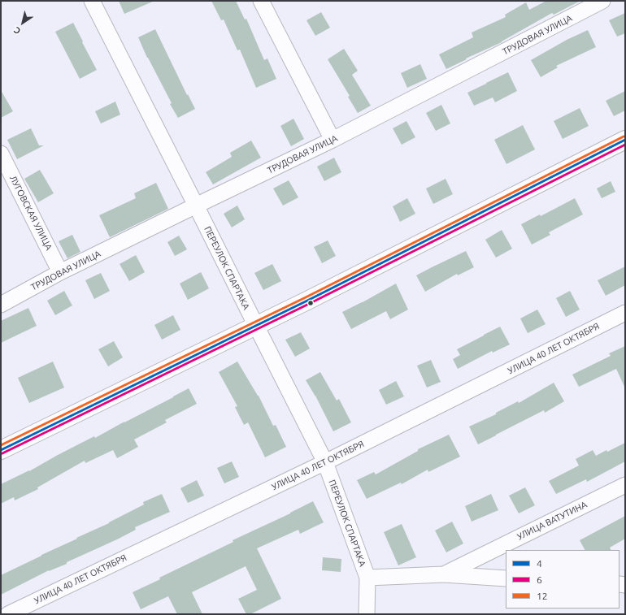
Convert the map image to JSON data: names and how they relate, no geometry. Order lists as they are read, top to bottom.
{
  "streets": {
    "street": [
      "ТРУДОВАЯ УЛИЦА",
      "ЛУГОВСКАЯ УЛИЦА",
      "ПЕРЕУЛОК СПАРТАКА",
      "УЛИЦА 40 ЛЕТ ОКТЯБРЯ",
      "УЛИЦА ВАТУТИНА"
    ]
  },
  "crossings": [
    ["ТРУДОВАЯ УЛИЦА", "ЛУГОВСКАЯ УЛИЦА"],
    ["ТРУДОВАЯ УЛИЦА", "ПЕРЕУЛОК СПАРТАКА"],
    ["ПЕРЕУЛОК СПАРТАКА", "УЛИЦА 40 ЛЕТ ОКТЯБРЯ"]
  ],
  "lines": ["transit line 12", "transit line 4", "transit line 6"],
  "legend": ["4", "6", "12"],
  "north": "bottom left"
}
